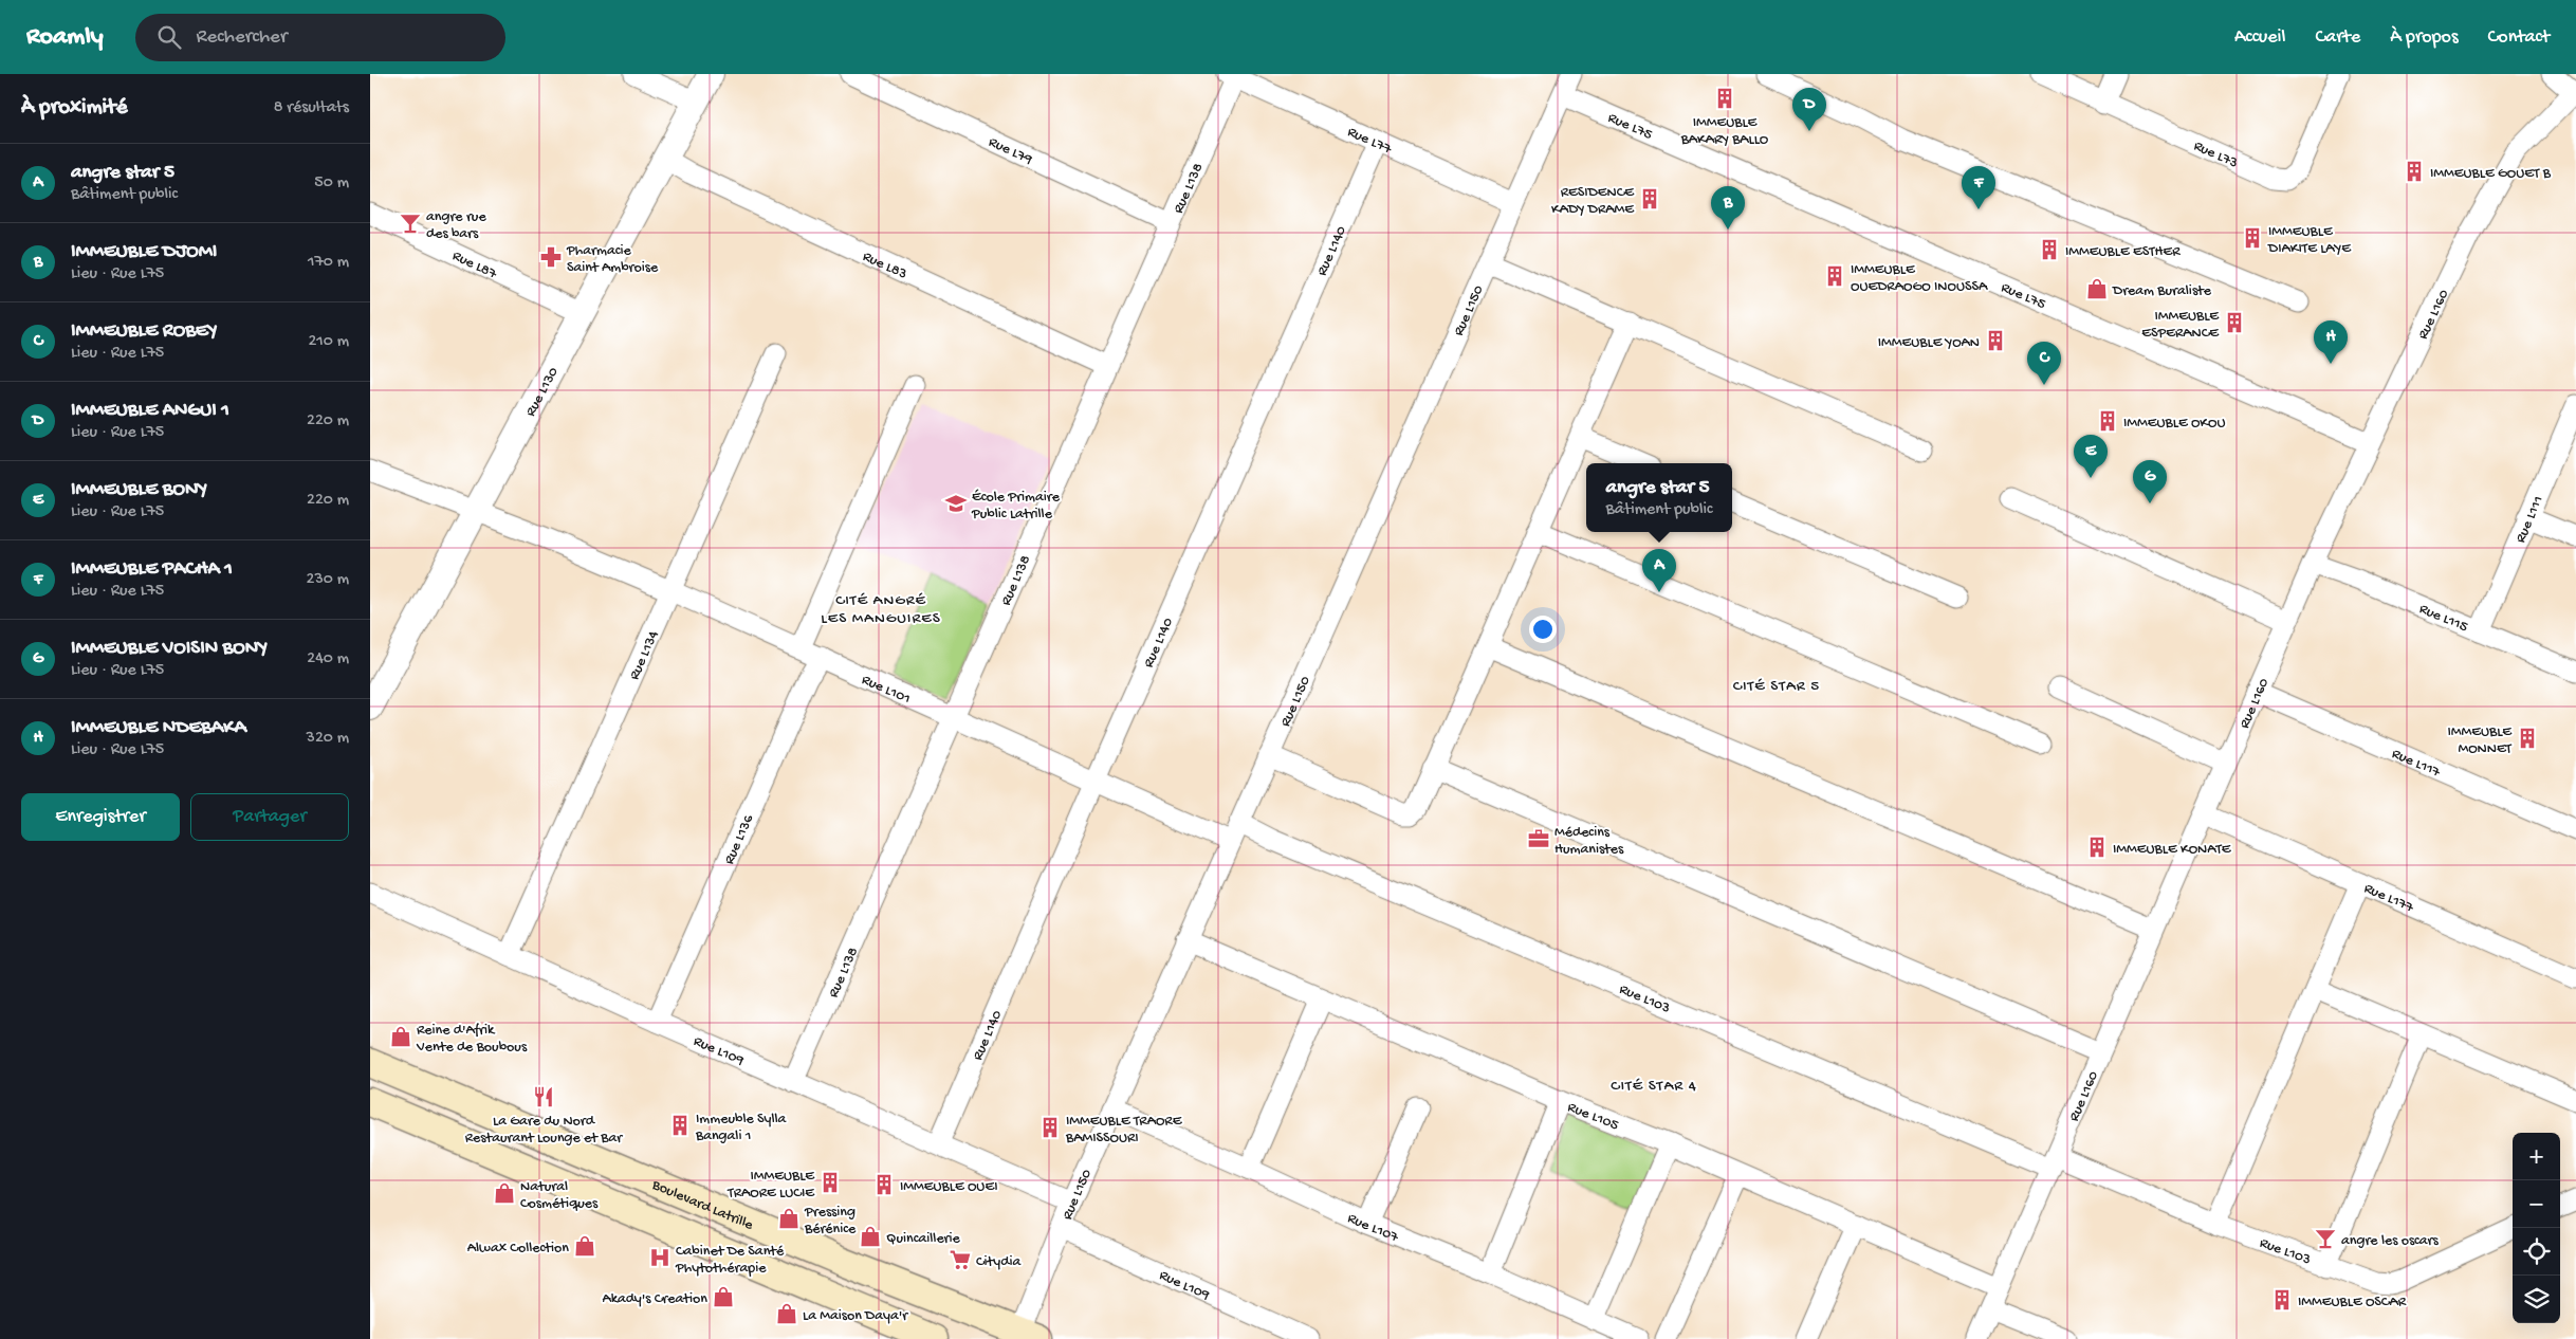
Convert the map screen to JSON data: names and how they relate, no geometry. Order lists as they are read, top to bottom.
{
  "streets": {
    "main road": ["Boulevard Latrille"],
    "street": [
      "Rue L75",
      "Rue L77",
      "Rue L79",
      "Rue L73",
      "Rue L138",
      "Rue L140",
      "Rue L87",
      "Rue L83",
      "Rue L150",
      "Rue L160",
      "Rue L130",
      "Rue L111",
      "Rue L115",
      "Rue L134",
      "Rue L101",
      "Rue L117",
      "Rue L136",
      "Rue L177",
      "Rue L103",
      "Rue L109",
      "Rue L105",
      "Rue L107"
    ]
  },
  "crossings": [
    ["Rue L75", "Rue L150"],
    ["Rue L75", "Rue L160"],
    ["Rue L77", "Rue L138"],
    ["Rue L77", "Rue L140"],
    ["Rue L77", "Rue L150"],
    ["Rue L79", "Rue L138"],
    ["Rue L138", "Rue L83"],
    ["Rue L138", "Rue L101"],
    ["Rue L138", "Rue L109"],
    ["Rue L140", "Rue L101"],
    ["Rue L140", "Rue L109"],
    ["Rue L87", "Rue L130"],
    ["Rue L83", "Rue L130"],
    ["Rue L150", "Rue L101"],
    ["Rue L150", "Rue L103"],
    ["Rue L150", "Rue L109"],
    ["Rue L150", "Rue L105"],
    ["Rue L150", "Boulevard Latrille"],
    ["Rue L150", "Rue L107"],
    ["Rue L160", "Rue L115"],
    ["Rue L160", "Rue L117"],
    ["Rue L160", "Rue L177"],
    ["Rue L160", "Rue L103"],
    ["Rue L160", "Rue L105"],
    ["Rue L130", "Rue L101"],
    ["Rue L111", "Rue L115"],
    ["Rue L134", "Rue L101"],
    ["Rue L134", "Rue L109"],
    ["Rue L101", "Rue L136"],
    ["Rue L136", "Rue L109"]
  ],
  "districts": ["CITÉ ANGRÉ LES MANGUIRES", "CITÉ STAR 5", "CITÉ STAR 4"],
  "places": {
    "building": [
      "IMMEUBLE BAKARY BALLO",
      "IMMEUBLE GOUET B",
      "RESIDENCE KADY DRAME",
      "IMMEUBLE DIAKITE LAYE",
      "IMMEUBLE ESTHER",
      "IMMEUBLE OUEDRAOGO INOUSSA",
      "IMMEUBLE ESPERANCE",
      "IMMEUBLE YOAN",
      "IMMEUBLE OKOU",
      "IMMEUBLE MONNET",
      "IMMEUBLE KONATE",
      "Immeuble Sylla Bangali 1",
      "IMMEUBLE TRAORE BAMISSOURI",
      "IMMEUBLE TRAORE LUCIE",
      "IMMEUBLE OUEI",
      "IMMEUBLE OSCAR"
    ],
    "bar": ["angre rue des bars", "angre les oscars"],
    "pharmacy": ["Pharmacie Saint Ambroise"],
    "shop": [
      "Dream Buraliste",
      "Reine d'Afrik Vente de Boubous",
      "Natural Cosmétiques",
      "Pressing Bérénice",
      "Quincaillerie",
      "Alwax Collection",
      "Akady's Creation",
      "La Maison Daya'r"
    ],
    "school or university": ["École Primaire Public Latrille"],
    "office": ["Médecins Humanistes"],
    "restaurant": ["La Gare du Nord Restaurant Lounge et Bar"],
    "hospital": ["Cabinet De Santé Phytothérapie"],
    "supermarket": ["Citydia"]
  },
  "page": {
    "header": "Roamly",
    "search": "Rechercher",
    "nav": [
      "Accueil",
      "Carte",
      "À propos",
      "Contact"
    ],
    "heading": ["À proximité", "8 résultats"],
    "pins": [
      "D",
      "F",
      "B",
      "H",
      "C",
      "E",
      "G",
      "A"
    ],
    "list": [
      {
        "mark": "A",
        "name": "angre star 5",
        "note": "Bâtiment public",
        "value": "50 m"
      },
      {
        "mark": "B",
        "name": "IMMEUBLE DJOMI",
        "note": "Lieu · Rue L75",
        "value": "170 m"
      },
      {
        "mark": "C",
        "name": "IMMEUBLE ROBEY",
        "note": "Lieu · Rue L75",
        "value": "210 m"
      },
      {
        "mark": "D",
        "name": "IMMEUBLE ANGUI 1",
        "note": "Lieu · Rue L75",
        "value": "220 m"
      },
      {
        "mark": "E",
        "name": "IMMEUBLE BONY",
        "note": "Lieu · Rue L75",
        "value": "220 m"
      },
      {
        "mark": "F",
        "name": "IMMEUBLE PACHA 1",
        "note": "Lieu · Rue L75",
        "value": "230 m"
      },
      {
        "mark": "G",
        "name": "IMMEUBLE VOISIN BONY",
        "note": "Lieu · Rue L75",
        "value": "240 m"
      },
      {
        "mark": "H",
        "name": "IMMEUBLE NDEBAKA",
        "note": "Lieu · Rue L75",
        "value": "320 m"
      }
    ],
    "popup": ["angre star 5", "Bâtiment public"],
    "buttons": ["Enregistrer", "Partager"],
    "map_buttons": ["+", "−"]
  }
}
